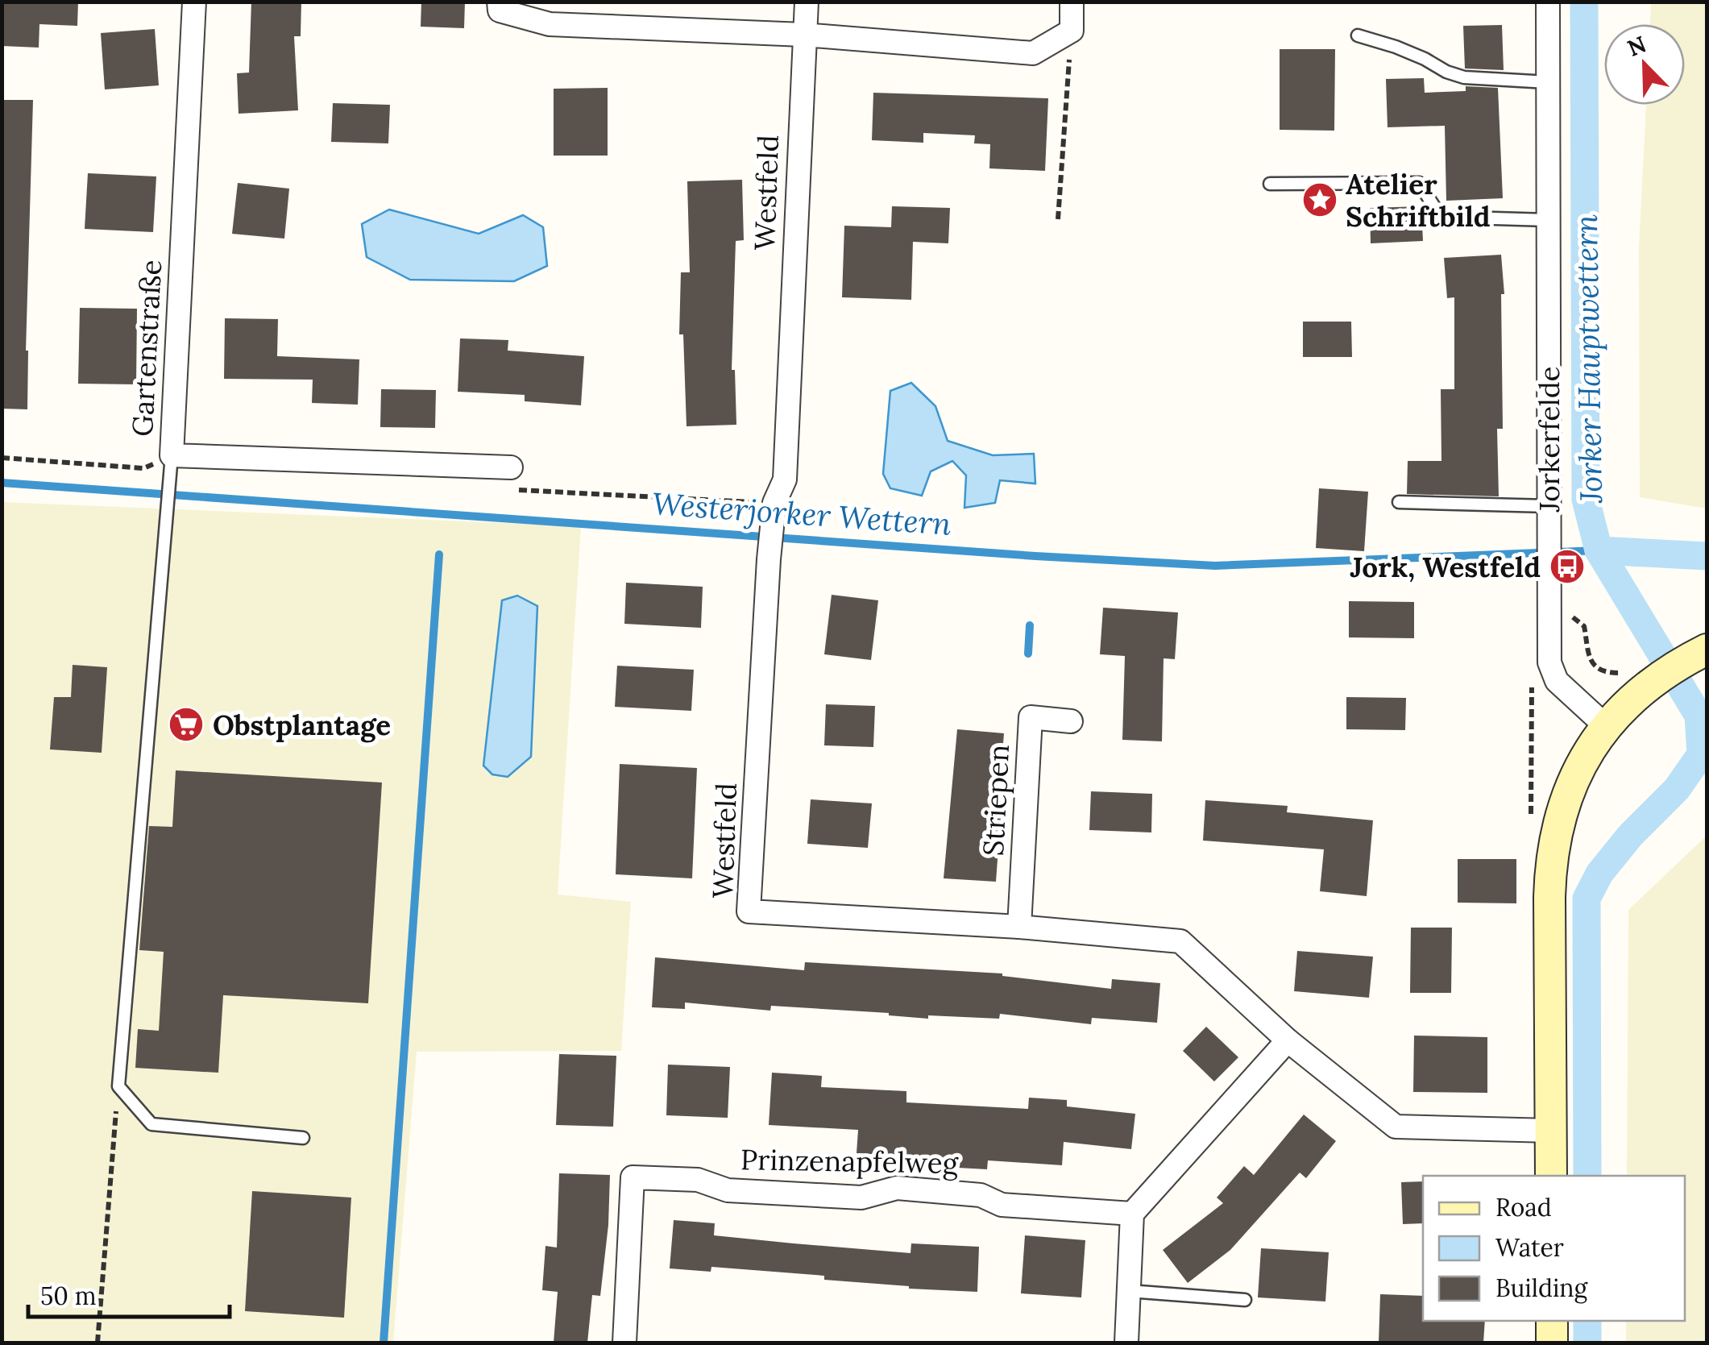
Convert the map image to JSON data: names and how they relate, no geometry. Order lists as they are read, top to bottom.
{
  "streets": {
    "street": [
      "Westfeld",
      "Gartenstraße",
      "Jorkerfelde",
      "Striepen",
      "Prinzenapfelweg"
    ]
  },
  "crossings": [
    ["Westfeld", "Striepen"]
  ],
  "water": ["Jorker Hauptwettern", "Westerjorker Wettern"],
  "places": {
    "place": ["Atelier Schriftbild"],
    "bus stop": ["Jork, Westfeld"],
    "supermarket": ["Obstplantage"]
  },
  "legend": ["Road", "Water", "Building"],
  "scale_bar": "50 m",
  "north": "top left"
}
